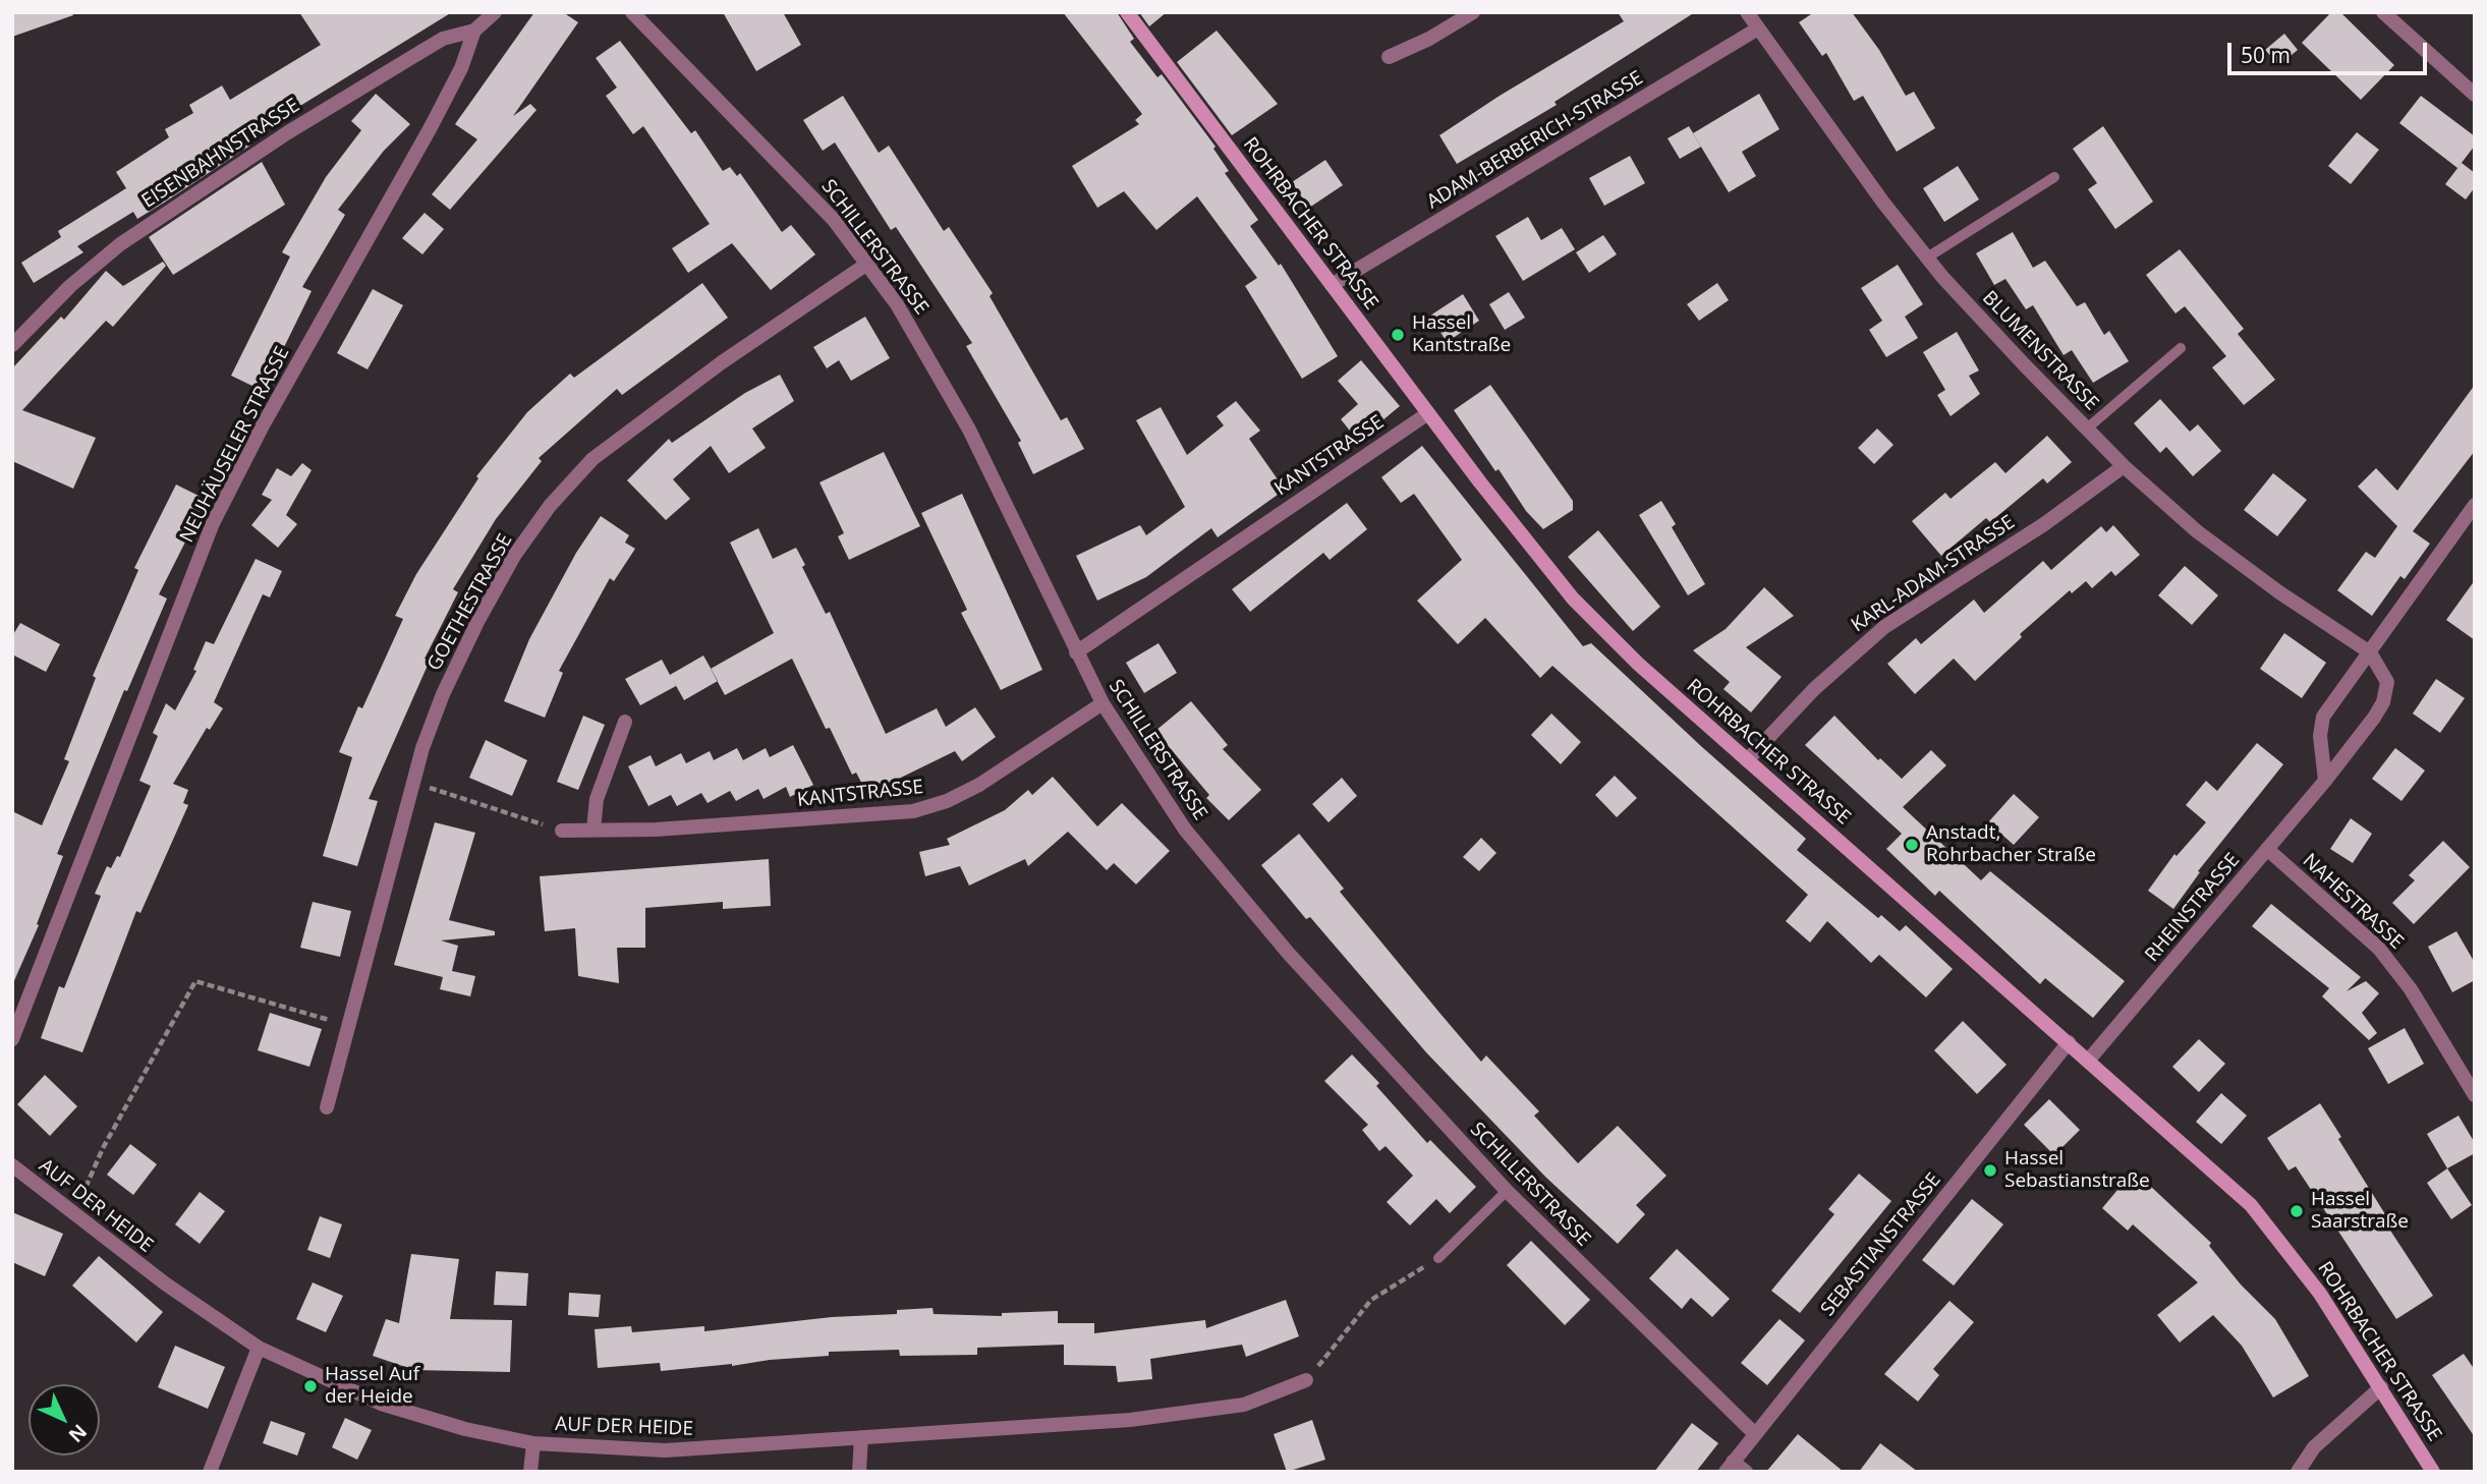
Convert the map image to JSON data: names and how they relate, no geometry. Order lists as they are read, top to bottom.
{
  "streets": {
    "street": [
      "ADAM-BERBERICH-STRASSE",
      "EISENBAHNSTRASSE",
      "ROHRBACHER STRASSE",
      "SCHILLERSTRASSE",
      "BLUMENSTRASSE",
      "NEUHÄUSELER STRASSE",
      "KANTSTRASSE",
      "KARL-ADAM-STRASSE",
      "GOETHESTRASSE",
      "NAHESTRASSE",
      "RHEINSTRASSE",
      "AUF DER HEIDE",
      "SEBASTIANSTRASSE"
    ]
  },
  "crossings": [
    ["ADAM-BERBERICH-STRASSE", "ROHRBACHER STRASSE"],
    ["ADAM-BERBERICH-STRASSE", "BLUMENSTRASSE"],
    ["EISENBAHNSTRASSE", "NEUHÄUSELER STRASSE"],
    ["ROHRBACHER STRASSE", "KANTSTRASSE"],
    ["ROHRBACHER STRASSE", "KARL-ADAM-STRASSE"],
    ["ROHRBACHER STRASSE", "RHEINSTRASSE"],
    ["ROHRBACHER STRASSE", "SEBASTIANSTRASSE"],
    ["SCHILLERSTRASSE", "KANTSTRASSE"],
    ["SCHILLERSTRASSE", "GOETHESTRASSE"],
    ["SCHILLERSTRASSE", "SEBASTIANSTRASSE"],
    ["BLUMENSTRASSE", "KARL-ADAM-STRASSE"],
    ["BLUMENSTRASSE", "RHEINSTRASSE"],
    ["NAHESTRASSE", "RHEINSTRASSE"]
  ],
  "places": [
    "Hassel Kantstraße",
    "Anstadt, Rohrbacher Straße",
    "Hassel Sebastianstraße",
    "Hassel Saarstraße",
    "Hassel Auf der Heide"
  ],
  "scale_bar": "50 m",
  "north": "bottom right"
}
